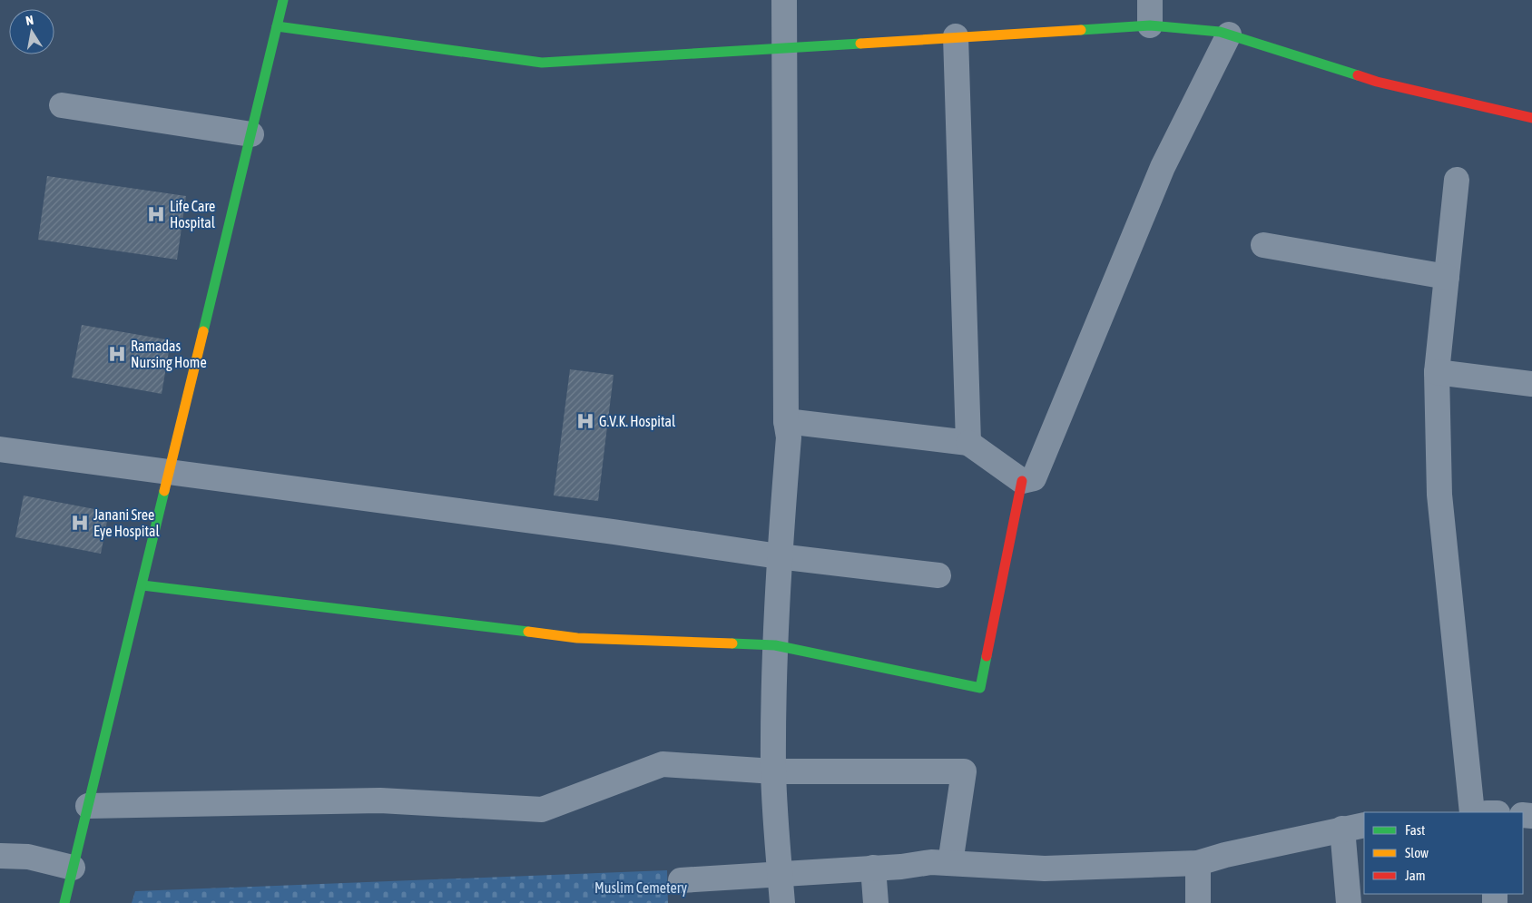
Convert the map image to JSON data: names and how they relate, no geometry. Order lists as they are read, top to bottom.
{
  "parks": ["Muslim Cemetery"],
  "places": {
    "hospital": [
      "Life Care Hospital",
      "Ramadas Nursing Home",
      "G.V.K. Hospital",
      "Janani Sree Eye Hospital"
    ]
  },
  "legend": ["Fast", "Slow", "Jam"],
  "north": "top"
}
